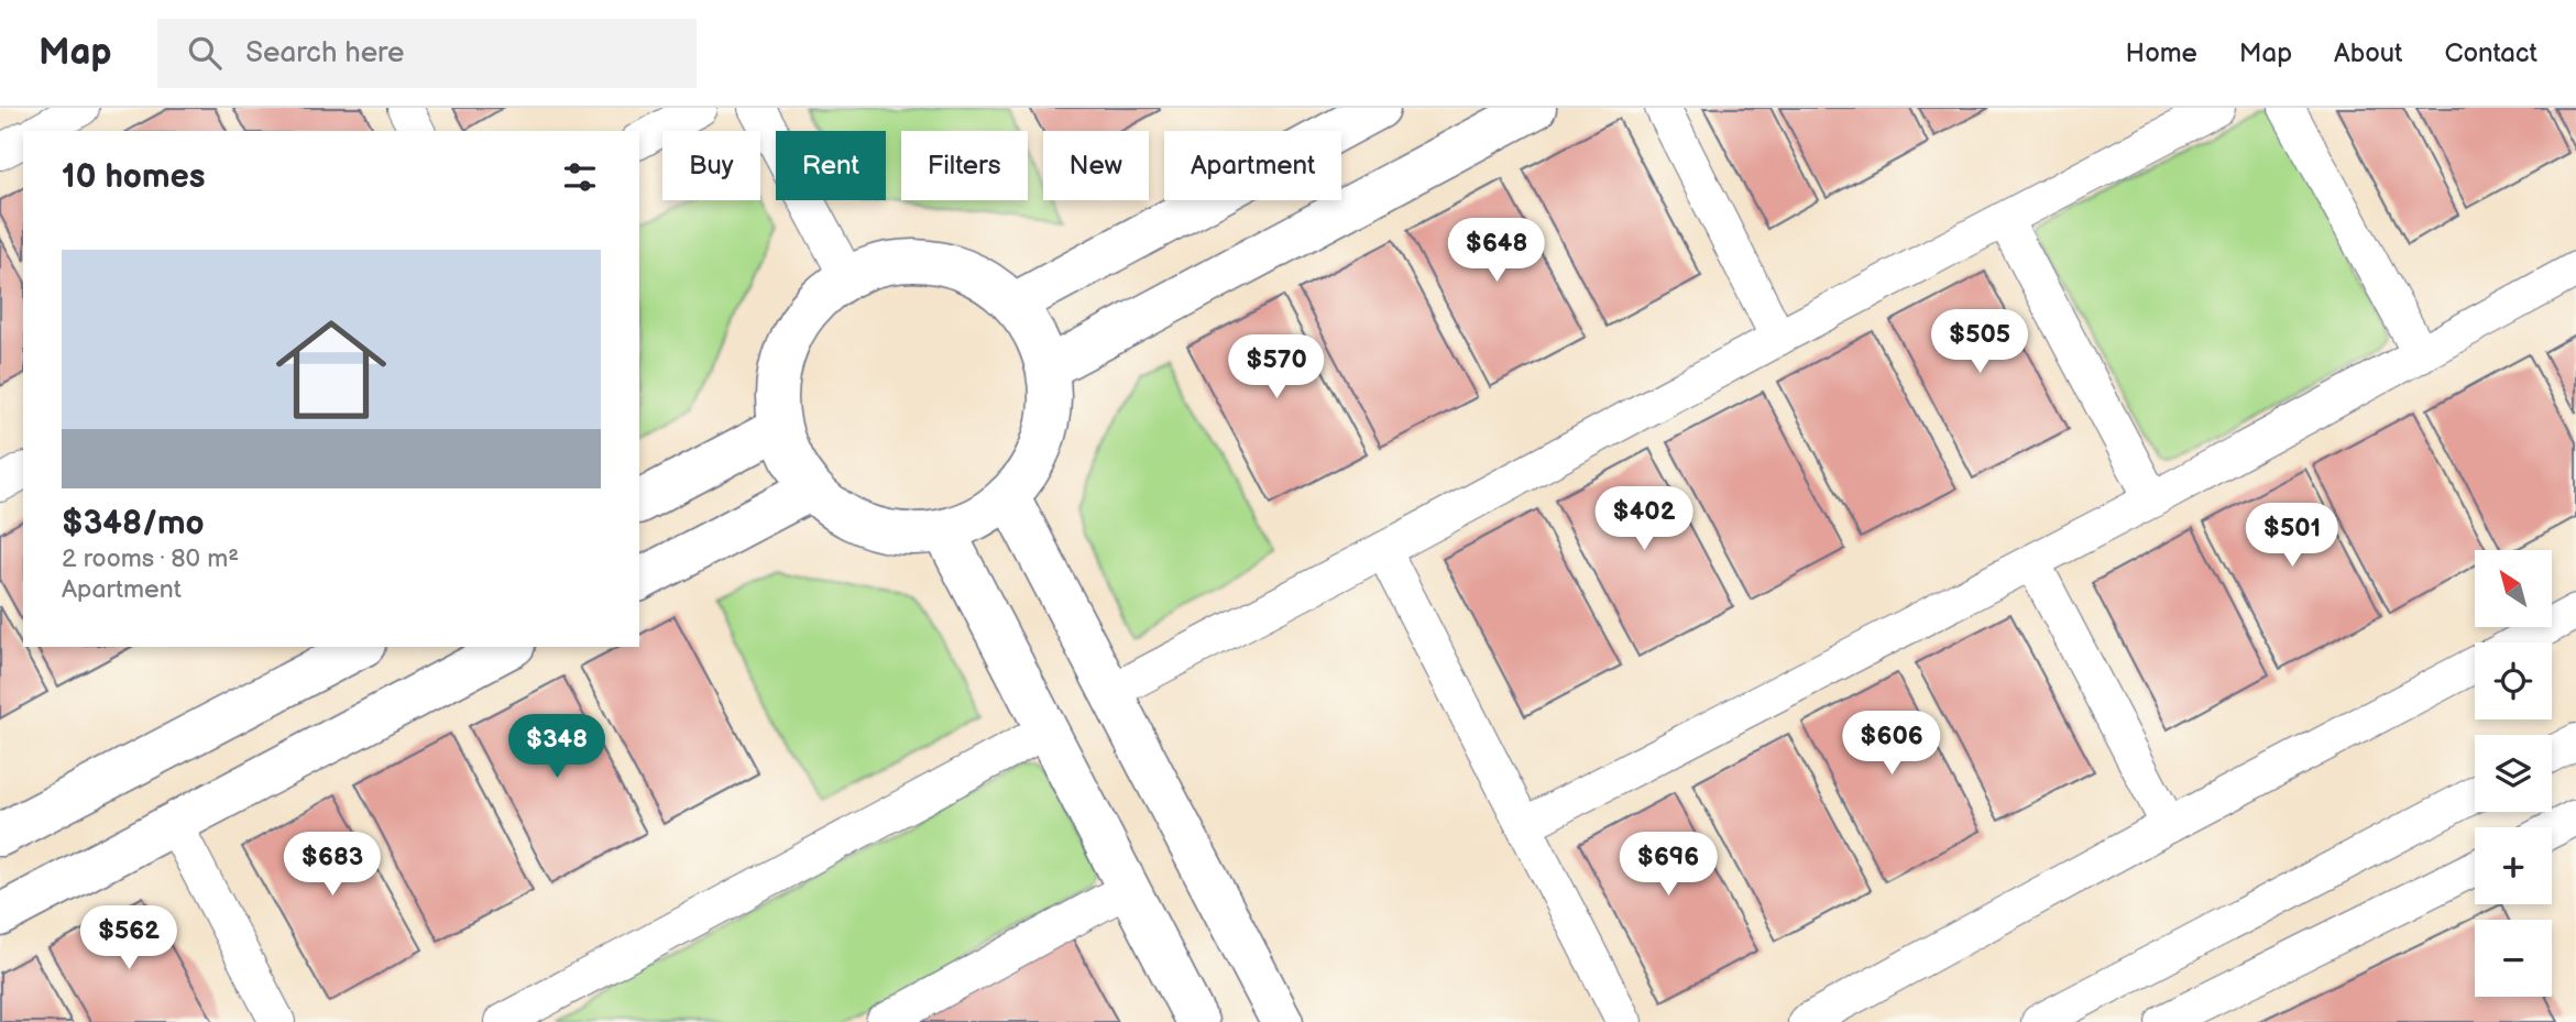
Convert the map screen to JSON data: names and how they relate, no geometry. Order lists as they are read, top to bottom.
{
  "north": "top left",
  "page": {
    "header": "Map",
    "search": "Search here",
    "nav": [
      "Home",
      "Map",
      "About",
      "Contact"
    ],
    "chip": [
      "Buy",
      "Rent",
      "Filters",
      "New",
      "Apartment"
    ],
    "heading": "10 homes",
    "price": [
      "$648",
      "$505",
      "$570",
      "$402",
      "$501",
      "$606",
      "$348",
      "$683",
      "$696",
      "$562"
    ],
    "list": [
      {
        "name": "$348/mo",
        "note": "2 rooms · 80 m² · Apartment"
      }
    ],
    "map_buttons": ["+", "−"]
  }
}
